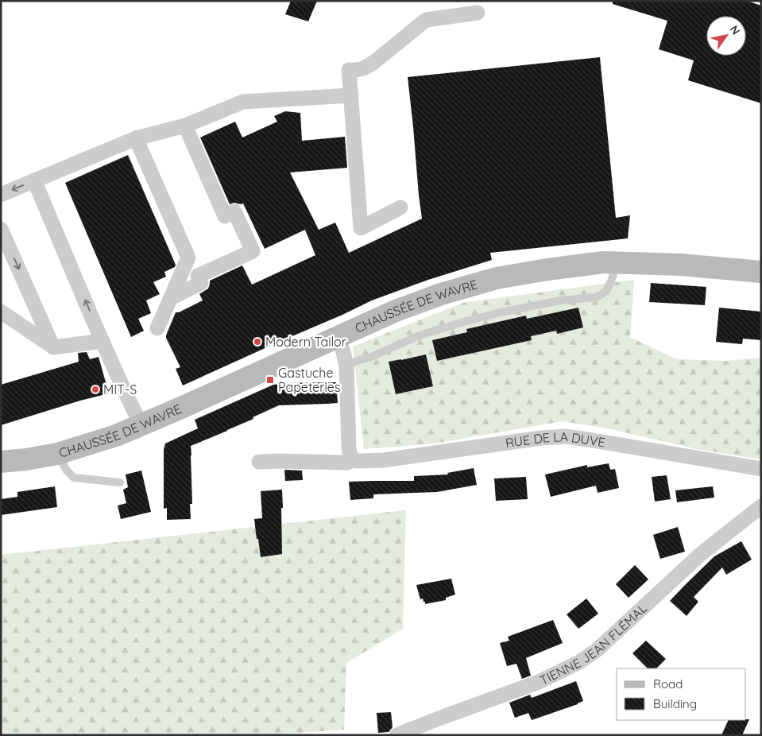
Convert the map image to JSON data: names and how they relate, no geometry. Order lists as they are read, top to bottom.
{
  "streets": {
    "main road": ["CHAUSSÉE DE WAVRE"],
    "street": ["RUE DE LA DUVE", "TIENNE JEAN FLÉMAL"]
  },
  "places": {
    "other": ["Modern Tailor", "MIT-S"],
    "transit": ["Gastuche Papeteries"]
  },
  "legend": ["Road", "Building"],
  "north": "top right"
}
